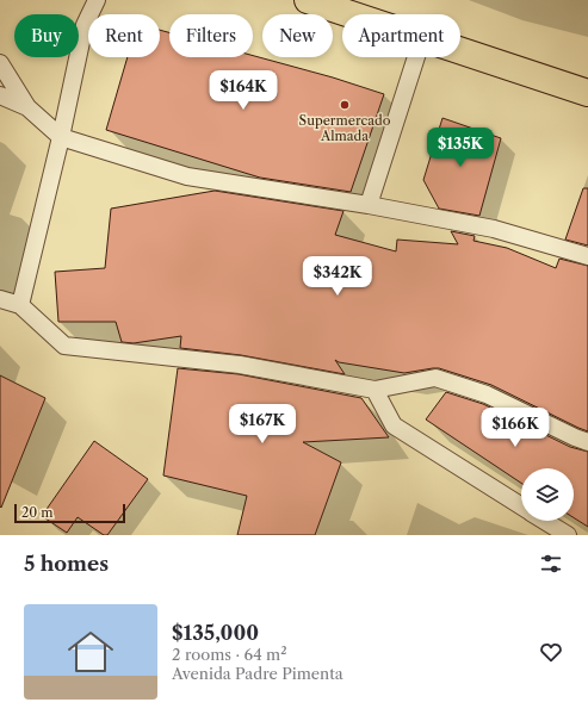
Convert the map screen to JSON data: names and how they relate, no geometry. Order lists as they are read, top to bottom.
{
  "places": ["Supermercado Almada"],
  "scale_bar": "20 m",
  "page": {
    "chip": [
      "Buy",
      "Rent",
      "Filters",
      "New",
      "Apartment"
    ],
    "price": [
      "$164K",
      "$135K",
      "$342K",
      "$167K",
      "$166K"
    ],
    "scale": "20 m",
    "heading": "5 homes",
    "list": [
      {
        "name": "$135,000",
        "note": "2 rooms · 64 m² · Avenida Padre Pimenta"
      }
    ]
  }
}
